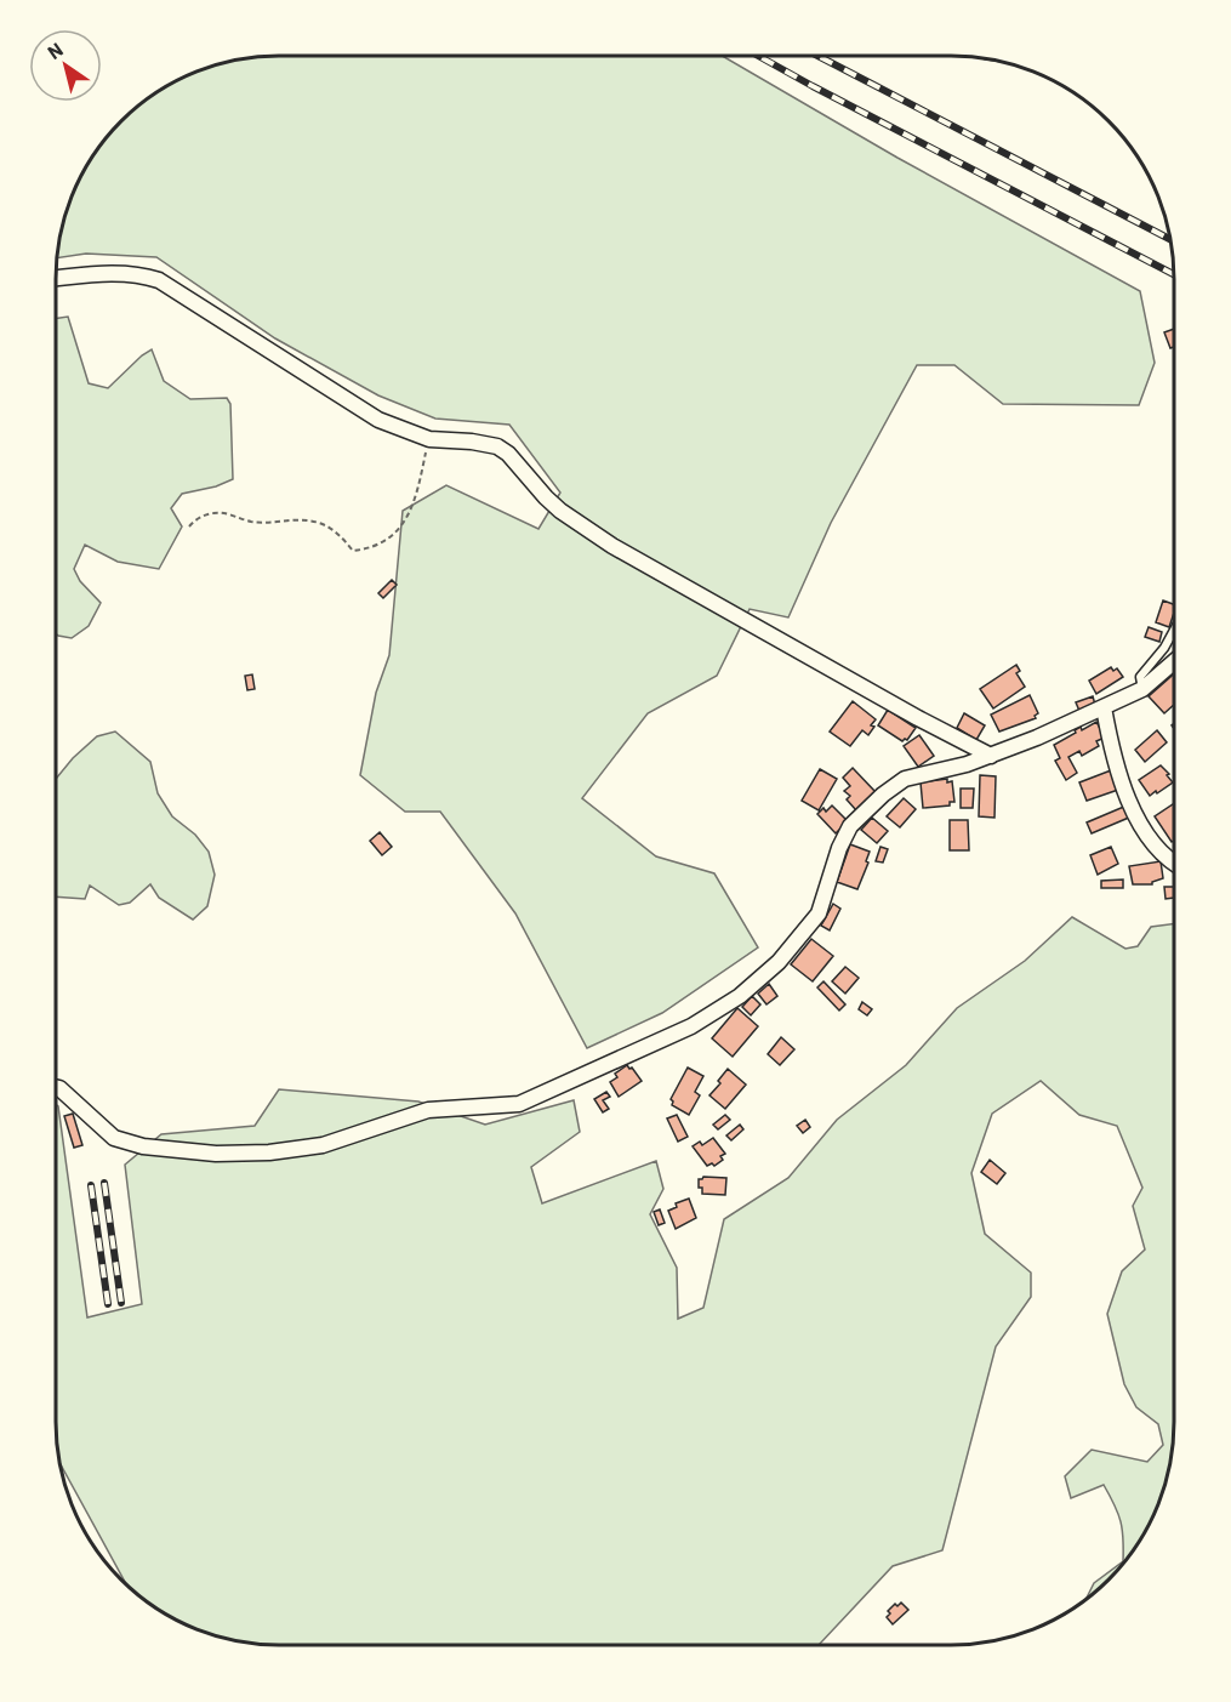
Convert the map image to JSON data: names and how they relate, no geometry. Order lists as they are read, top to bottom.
{
  "north": "top left"
}
